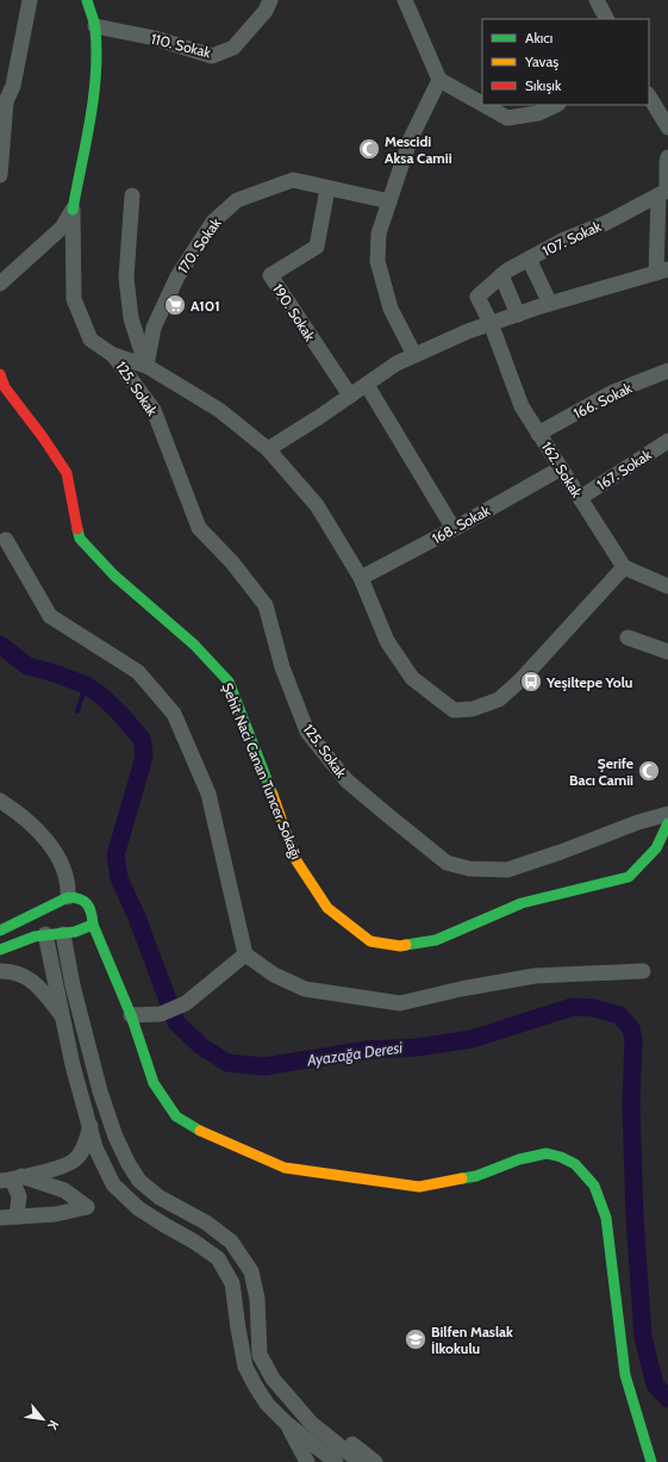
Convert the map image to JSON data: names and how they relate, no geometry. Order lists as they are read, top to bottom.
{
  "streets": {
    "street": [
      "110. Sokak",
      "107. Sokak",
      "170. Sokak",
      "190. Sokak",
      "125. Sokak",
      "166. Sokak",
      "162. Sokak",
      "167. Sokak",
      "168. Sokak",
      "Şehit Naci Canan Tuncer Sokağı"
    ]
  },
  "crossings": [
    ["107. Sokak", "162. Sokak"],
    ["170. Sokak", "190. Sokak"],
    ["166. Sokak", "162. Sokak"],
    ["162. Sokak", "167. Sokak"],
    ["162. Sokak", "168. Sokak"]
  ],
  "water": ["Ayazağa Deresi"],
  "places": {
    "mosque": ["Mescidi Aksa Camii", "Şerife Bacı Camii"],
    "supermarket": ["A101"],
    "bus stop": ["Yeşiltepe Yolu"],
    "school or university": ["Bilfen Maslak İlkokulu"]
  },
  "legend": ["Akıcı", "Yavaş", "Sıkışık"],
  "north": "bottom right"
}
